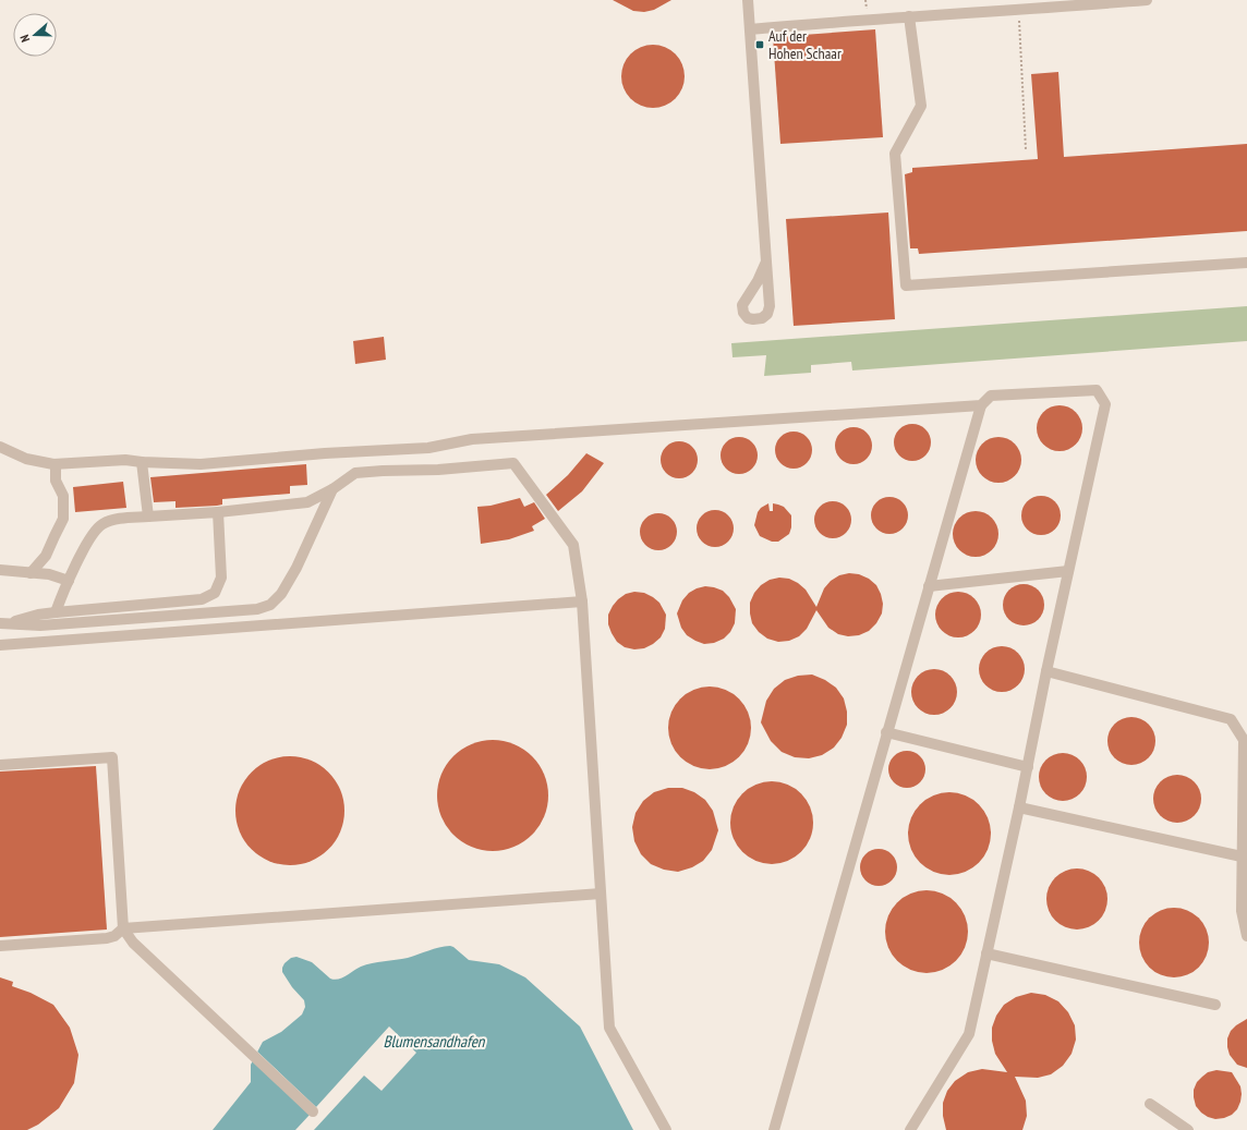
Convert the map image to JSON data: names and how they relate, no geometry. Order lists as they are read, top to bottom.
{
  "water": ["Blumensandhafen"],
  "places": {
    "transit": ["Auf der Hohen Schaar"]
  },
  "north": "left"
}
